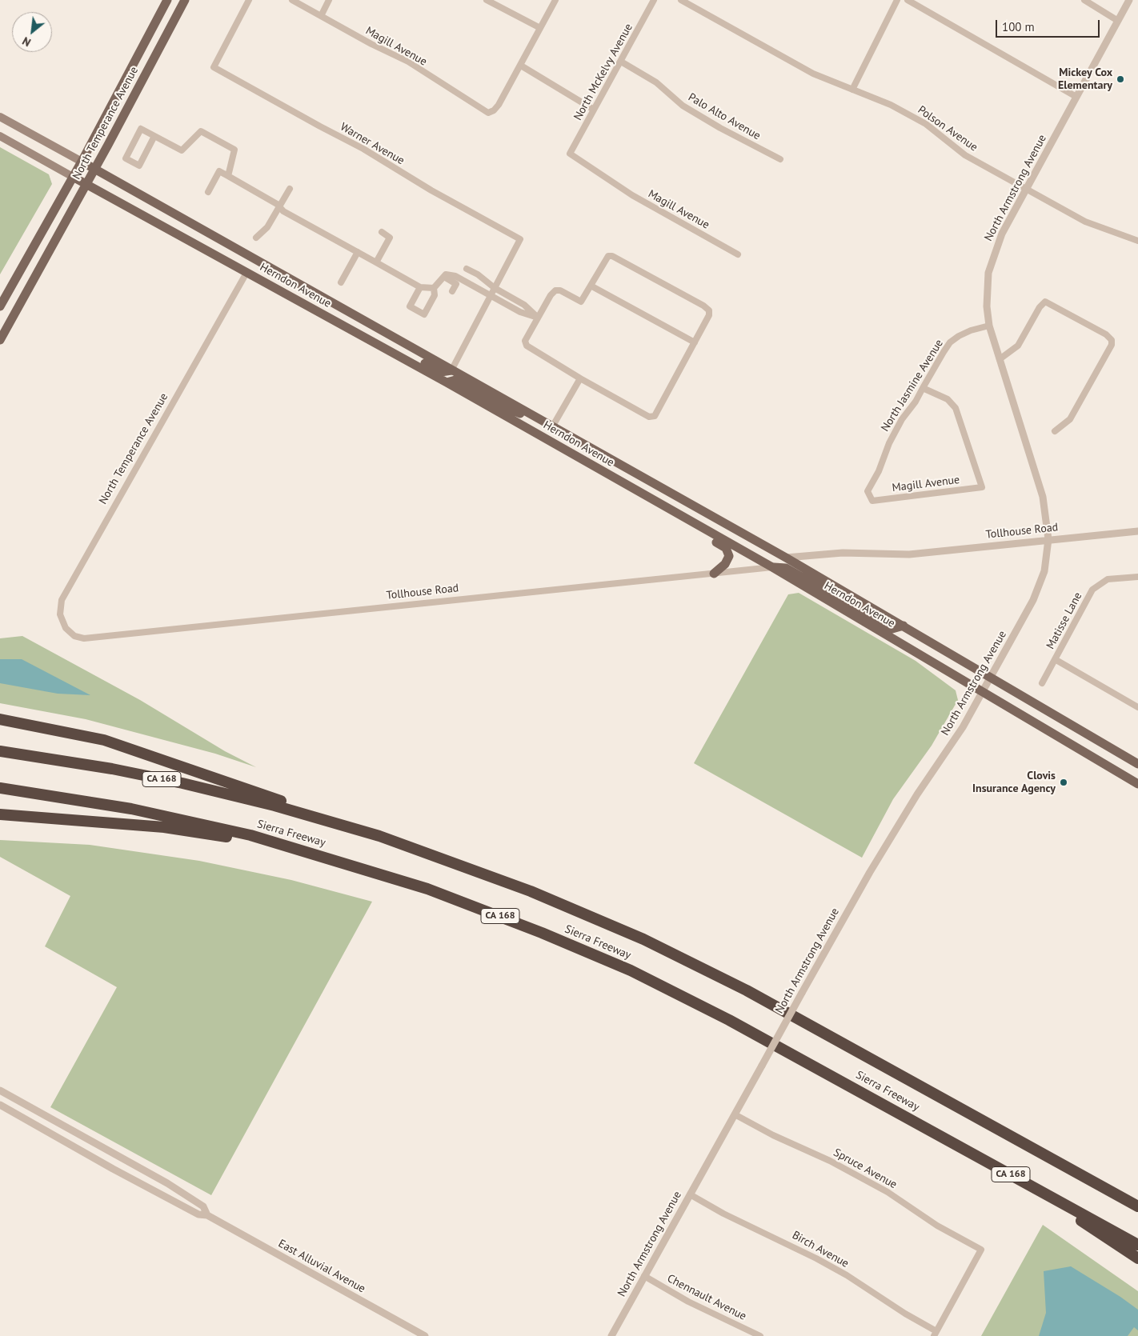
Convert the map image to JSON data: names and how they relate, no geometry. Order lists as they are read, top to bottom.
{
  "streets": {
    "highway": ["CA 168", "Sierra Freeway"],
    "main road": ["North Temperance Avenue", "Herndon Avenue"],
    "street": [
      "Magill Avenue",
      "North McKelvy Avenue",
      "Palo Alto Avenue",
      "Polson Avenue",
      "Warner Avenue",
      "North Armstrong Avenue",
      "North Jasmine Avenue",
      "Tollhouse Road",
      "Matisse Lane",
      "Spruce Avenue",
      "Birch Avenue",
      "East Alluvial Avenue",
      "Chennault Avenue"
    ]
  },
  "crossings": [
    ["Magill Avenue", "North McKelvy Avenue"],
    ["Magill Avenue", "North Jasmine Avenue"],
    ["North McKelvy Avenue", "Palo Alto Avenue"],
    ["North Temperance Avenue", "Herndon Avenue"],
    ["North Temperance Avenue", "Tollhouse Road"],
    ["Polson Avenue", "North Armstrong Avenue"],
    ["North Armstrong Avenue", "Herndon Avenue"],
    ["North Armstrong Avenue", "North Jasmine Avenue"],
    ["North Armstrong Avenue", "Tollhouse Road"],
    ["North Armstrong Avenue", "Spruce Avenue"],
    ["North Armstrong Avenue", "Birch Avenue"],
    ["North Armstrong Avenue", "Chennault Avenue"],
    ["Herndon Avenue", "Tollhouse Road"],
    ["Spruce Avenue", "Birch Avenue"]
  ],
  "places": ["Mickey Cox Elementary", "Clovis Insurance Agency"],
  "scale_bar": "100 m",
  "north": "bottom left"
}
